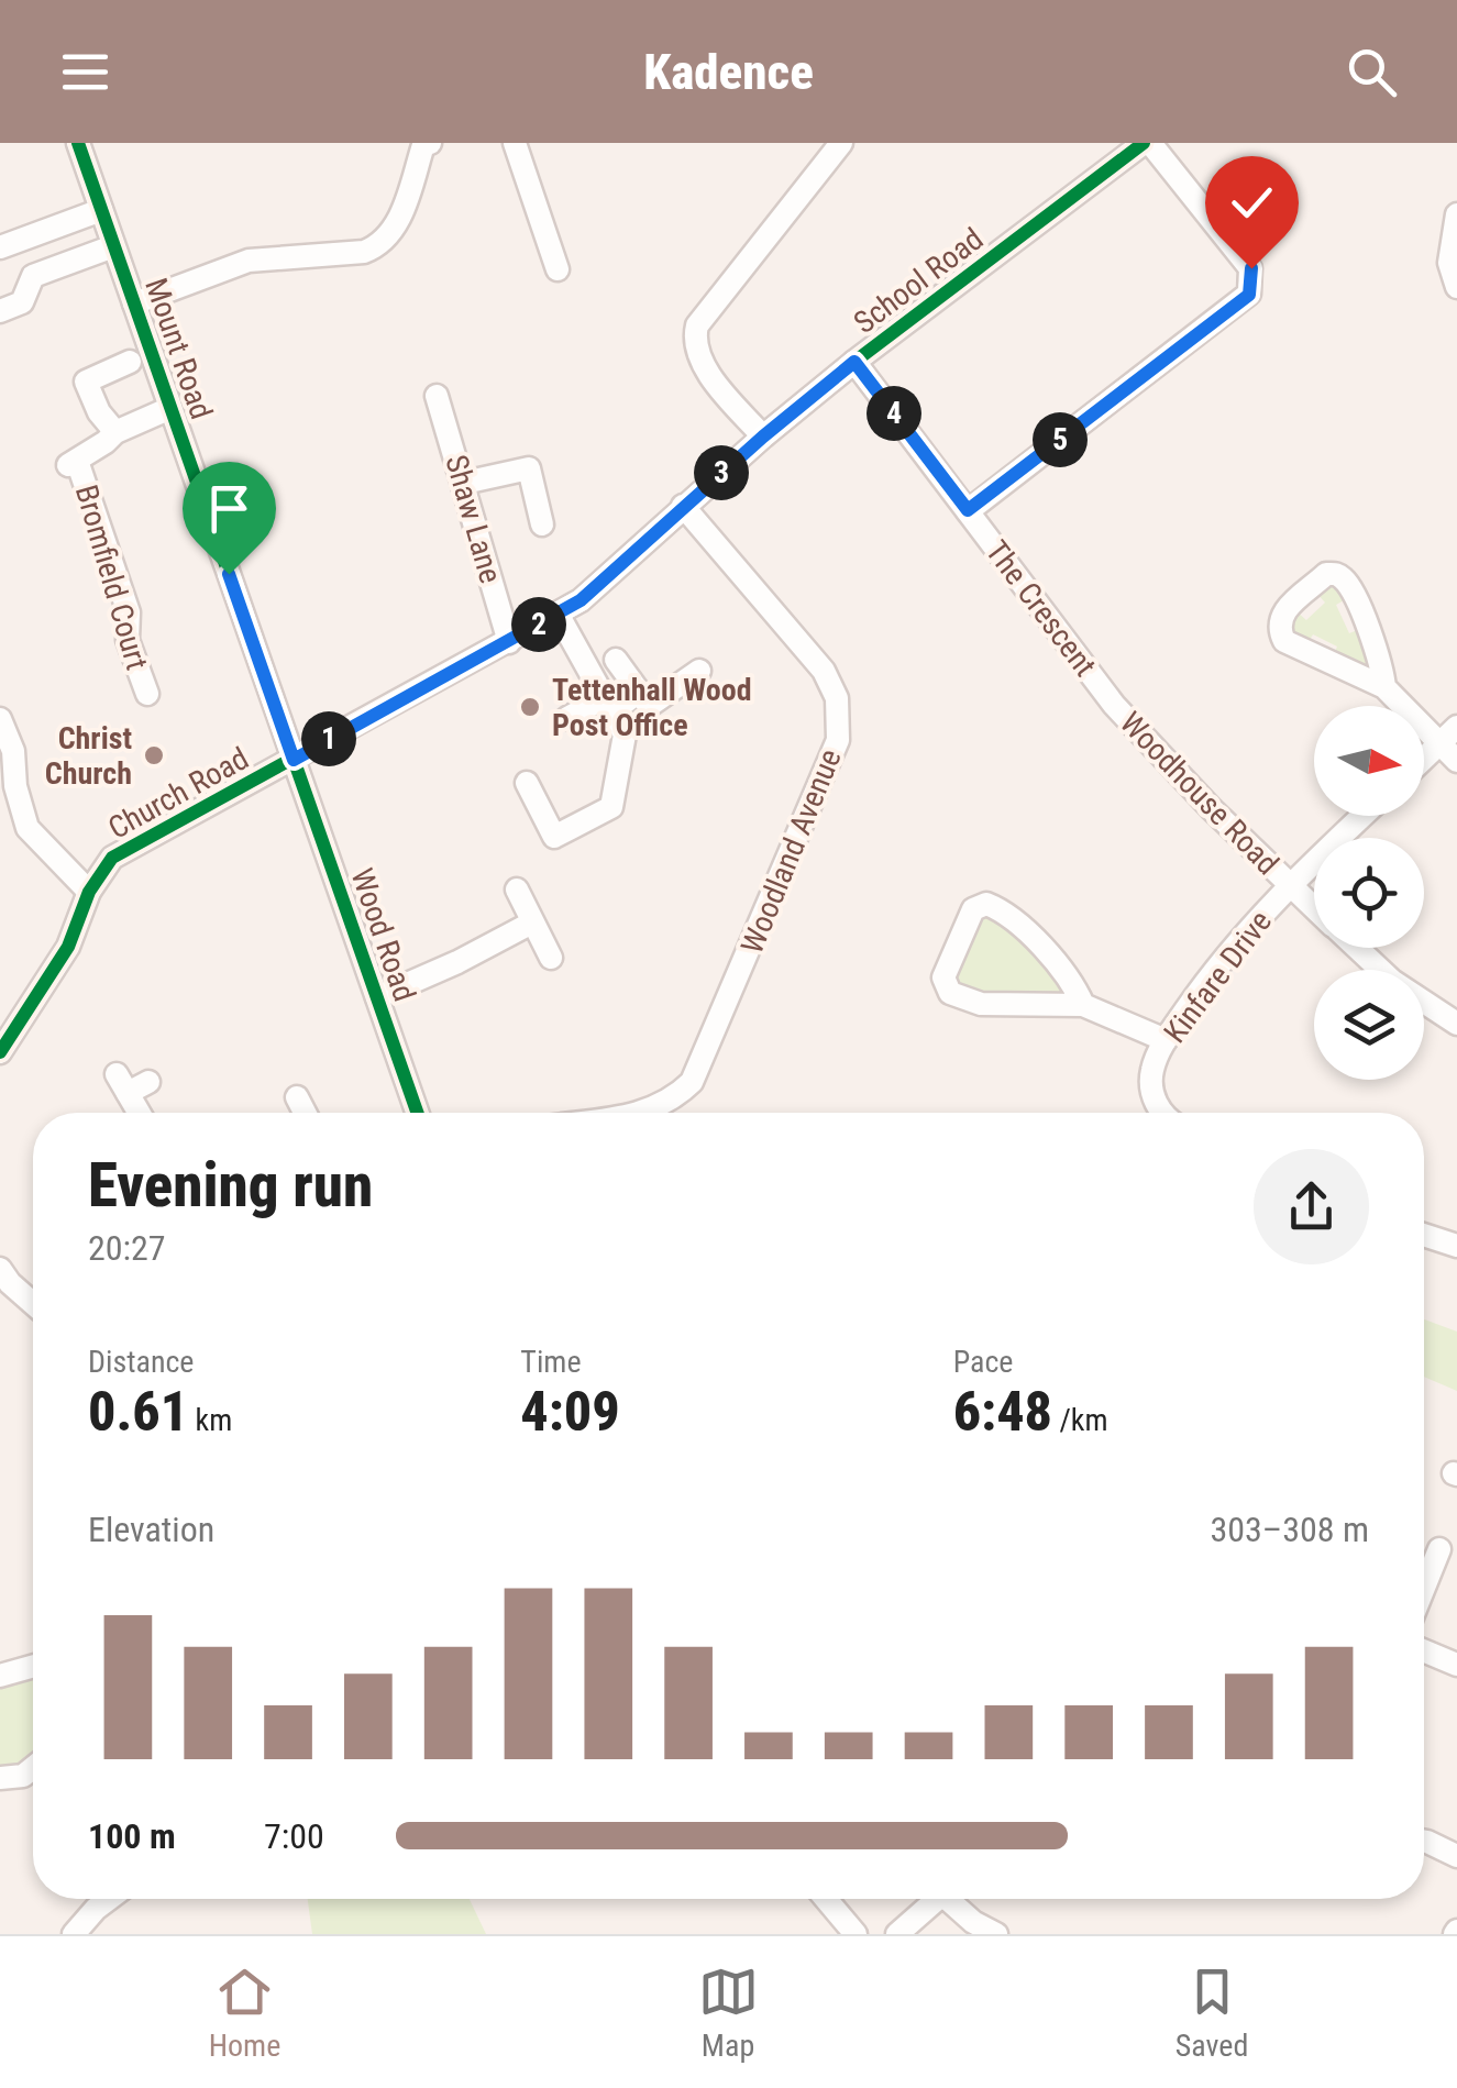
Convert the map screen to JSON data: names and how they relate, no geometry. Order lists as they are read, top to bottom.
{
  "streets": {
    "street": [
      "School Road",
      "Mount Road",
      "Shaw Lane",
      "Bromfield Court",
      "The Crescent",
      "Church Road",
      "Woodhouse Road",
      "Woodland Avenue",
      "Wood Road",
      "Kinfare Drive"
    ]
  },
  "crossings": [
    ["School Road", "Mount Road"],
    ["School Road", "Shaw Lane"],
    ["School Road", "The Crescent"],
    ["School Road", "Church Road"],
    ["School Road", "Woodland Avenue"],
    ["School Road", "Wood Road"],
    ["Mount Road", "Church Road"],
    ["Mount Road", "Wood Road"],
    ["The Crescent", "Woodhouse Road"],
    ["Church Road", "Wood Road"],
    ["Woodhouse Road", "Kinfare Drive"]
  ],
  "places": ["Tettenhall Wood Post Office", "Christ Church"],
  "north": "right",
  "page": {
    "header": "Kadence",
    "pins": [
      "4",
      "5",
      "3",
      "2",
      "1"
    ],
    "heading": ["Evening run", "20:27"],
    "stats": [
      ["Distance", "0.61 km"],
      ["Time", "4:09"],
      ["Pace", "6:48 /km"]
    ],
    "chart": ["Elevation", "303–308 m"],
    "list": [
      {
        "name": "100 m",
        "note": "7:00"
      }
    ],
    "tabs": ["Home", "Map", "Saved"]
  }
}
